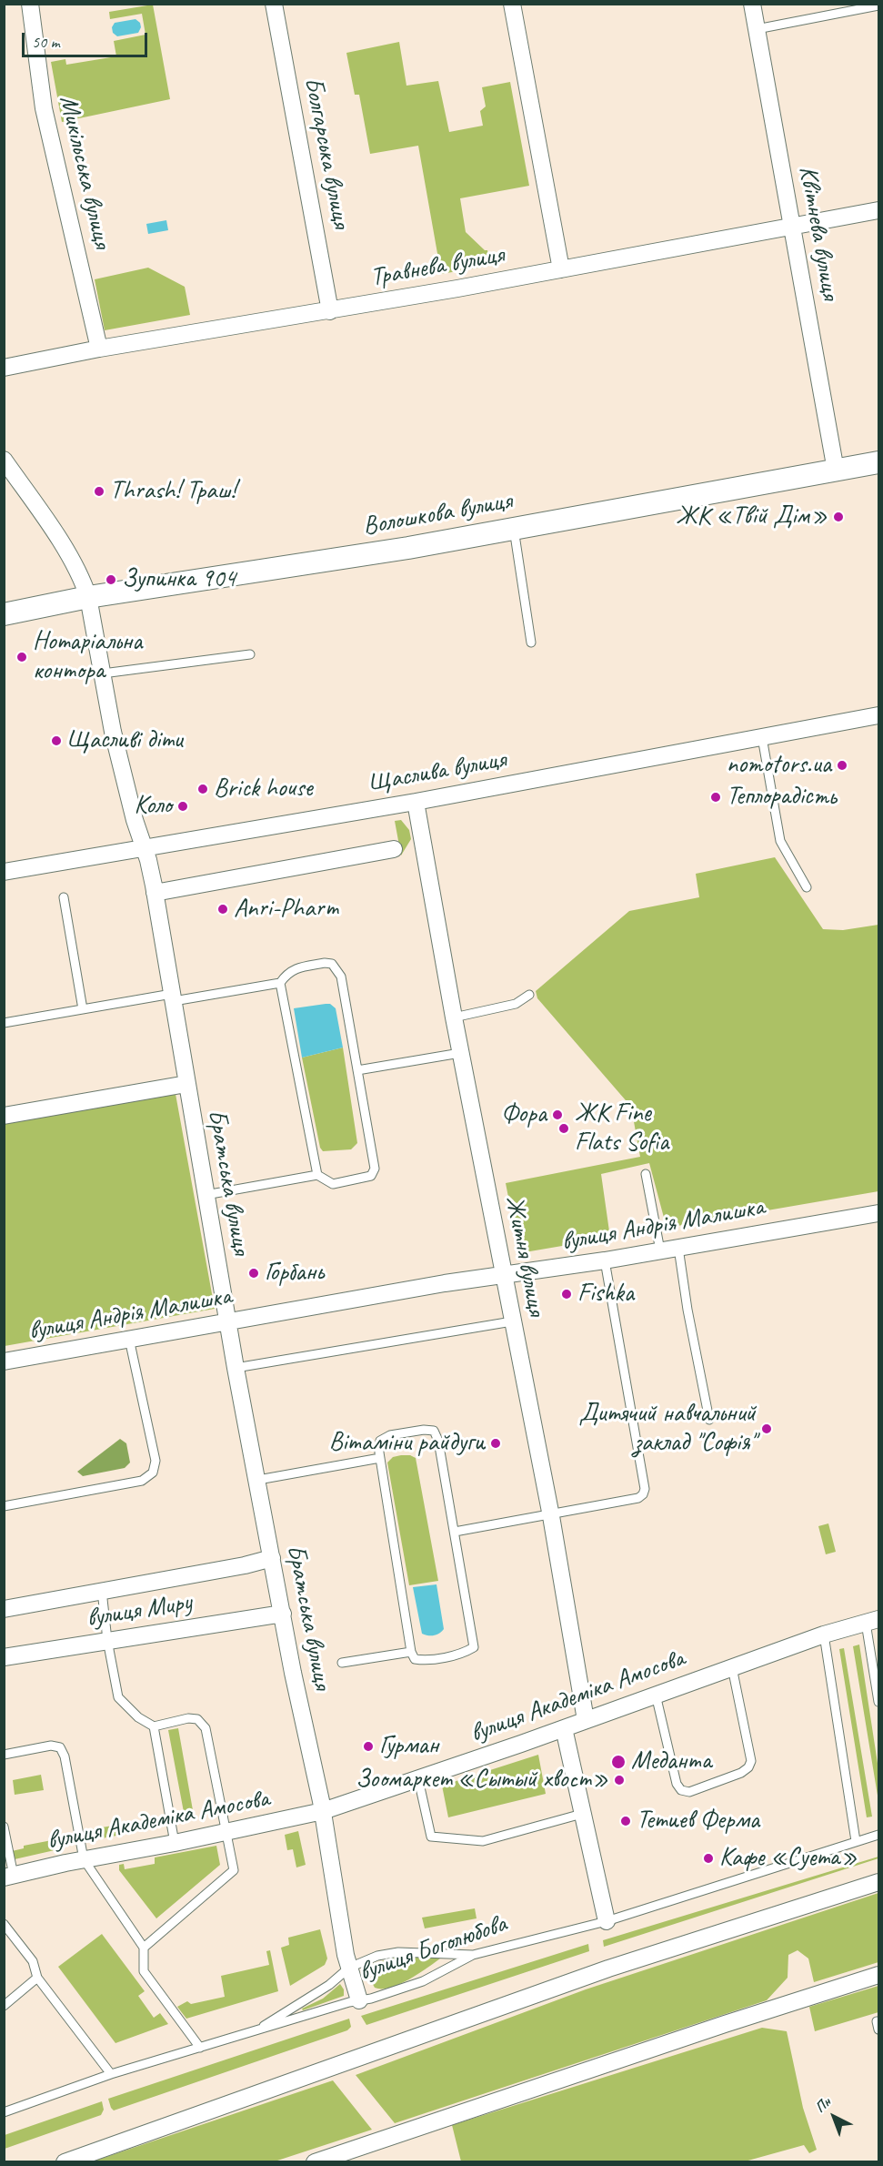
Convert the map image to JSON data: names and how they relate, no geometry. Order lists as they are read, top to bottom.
{
  "streets": {
    "street": [
      "Болгарська вулиця",
      "Микільська вулиця",
      "Квітнева вулиця",
      "Травнева вулиця",
      "Волошкова вулиця",
      "Щаслива вулиця",
      "Братська вулиця",
      "вулиця Андрія Малишка",
      "Житня вулиця",
      "вулиця Миру",
      "вулиця Академіка Амосова"
    ],
    "lane": ["вулиця Боголюбова"]
  },
  "crossings": [
    ["Болгарська вулиця", "Травнева вулиця"],
    ["Микільська вулиця", "Травнева вулиця"],
    ["Квітнева вулиця", "Травнева вулиця"],
    ["Квітнева вулиця", "Волошкова вулиця"],
    ["Волошкова вулиця", "Братська вулиця"],
    ["Щаслива вулиця", "Братська вулиця"],
    ["Щаслива вулиця", "Житня вулиця"],
    ["Братська вулиця", "вулиця Андрія Малишка"],
    ["Братська вулиця", "вулиця Миру"],
    ["Братська вулиця", "вулиця Академіка Амосова"],
    ["Братська вулиця", "вулиця Боголюбова"],
    ["вулиця Андрія Малишка", "Житня вулиця"],
    ["Житня вулиця", "вулиця Академіка Амосова"]
  ],
  "places": [
    "Thrash! Траш!",
    "ЖК «Твій Дім»",
    "Зупинка 904",
    "Нотаріальна контора",
    "Щасливі діти",
    "nomotors.ua",
    "Brick house",
    "Теплорадість",
    "Коло",
    "Anri-Pharm",
    "Фора",
    "ЖК Fine Flats Sofia",
    "Горбань",
    "Fishka",
    "Дитячий навчальний заклад \"Софія\"",
    "Вітаміни райдуги",
    "Гурман",
    "Меданта",
    "Зоомаркет «Сытый хвост»",
    "Тетиев Ферма",
    "Кафе «Суета»"
  ],
  "scale_bar": "50 m",
  "north": "top left"
}
